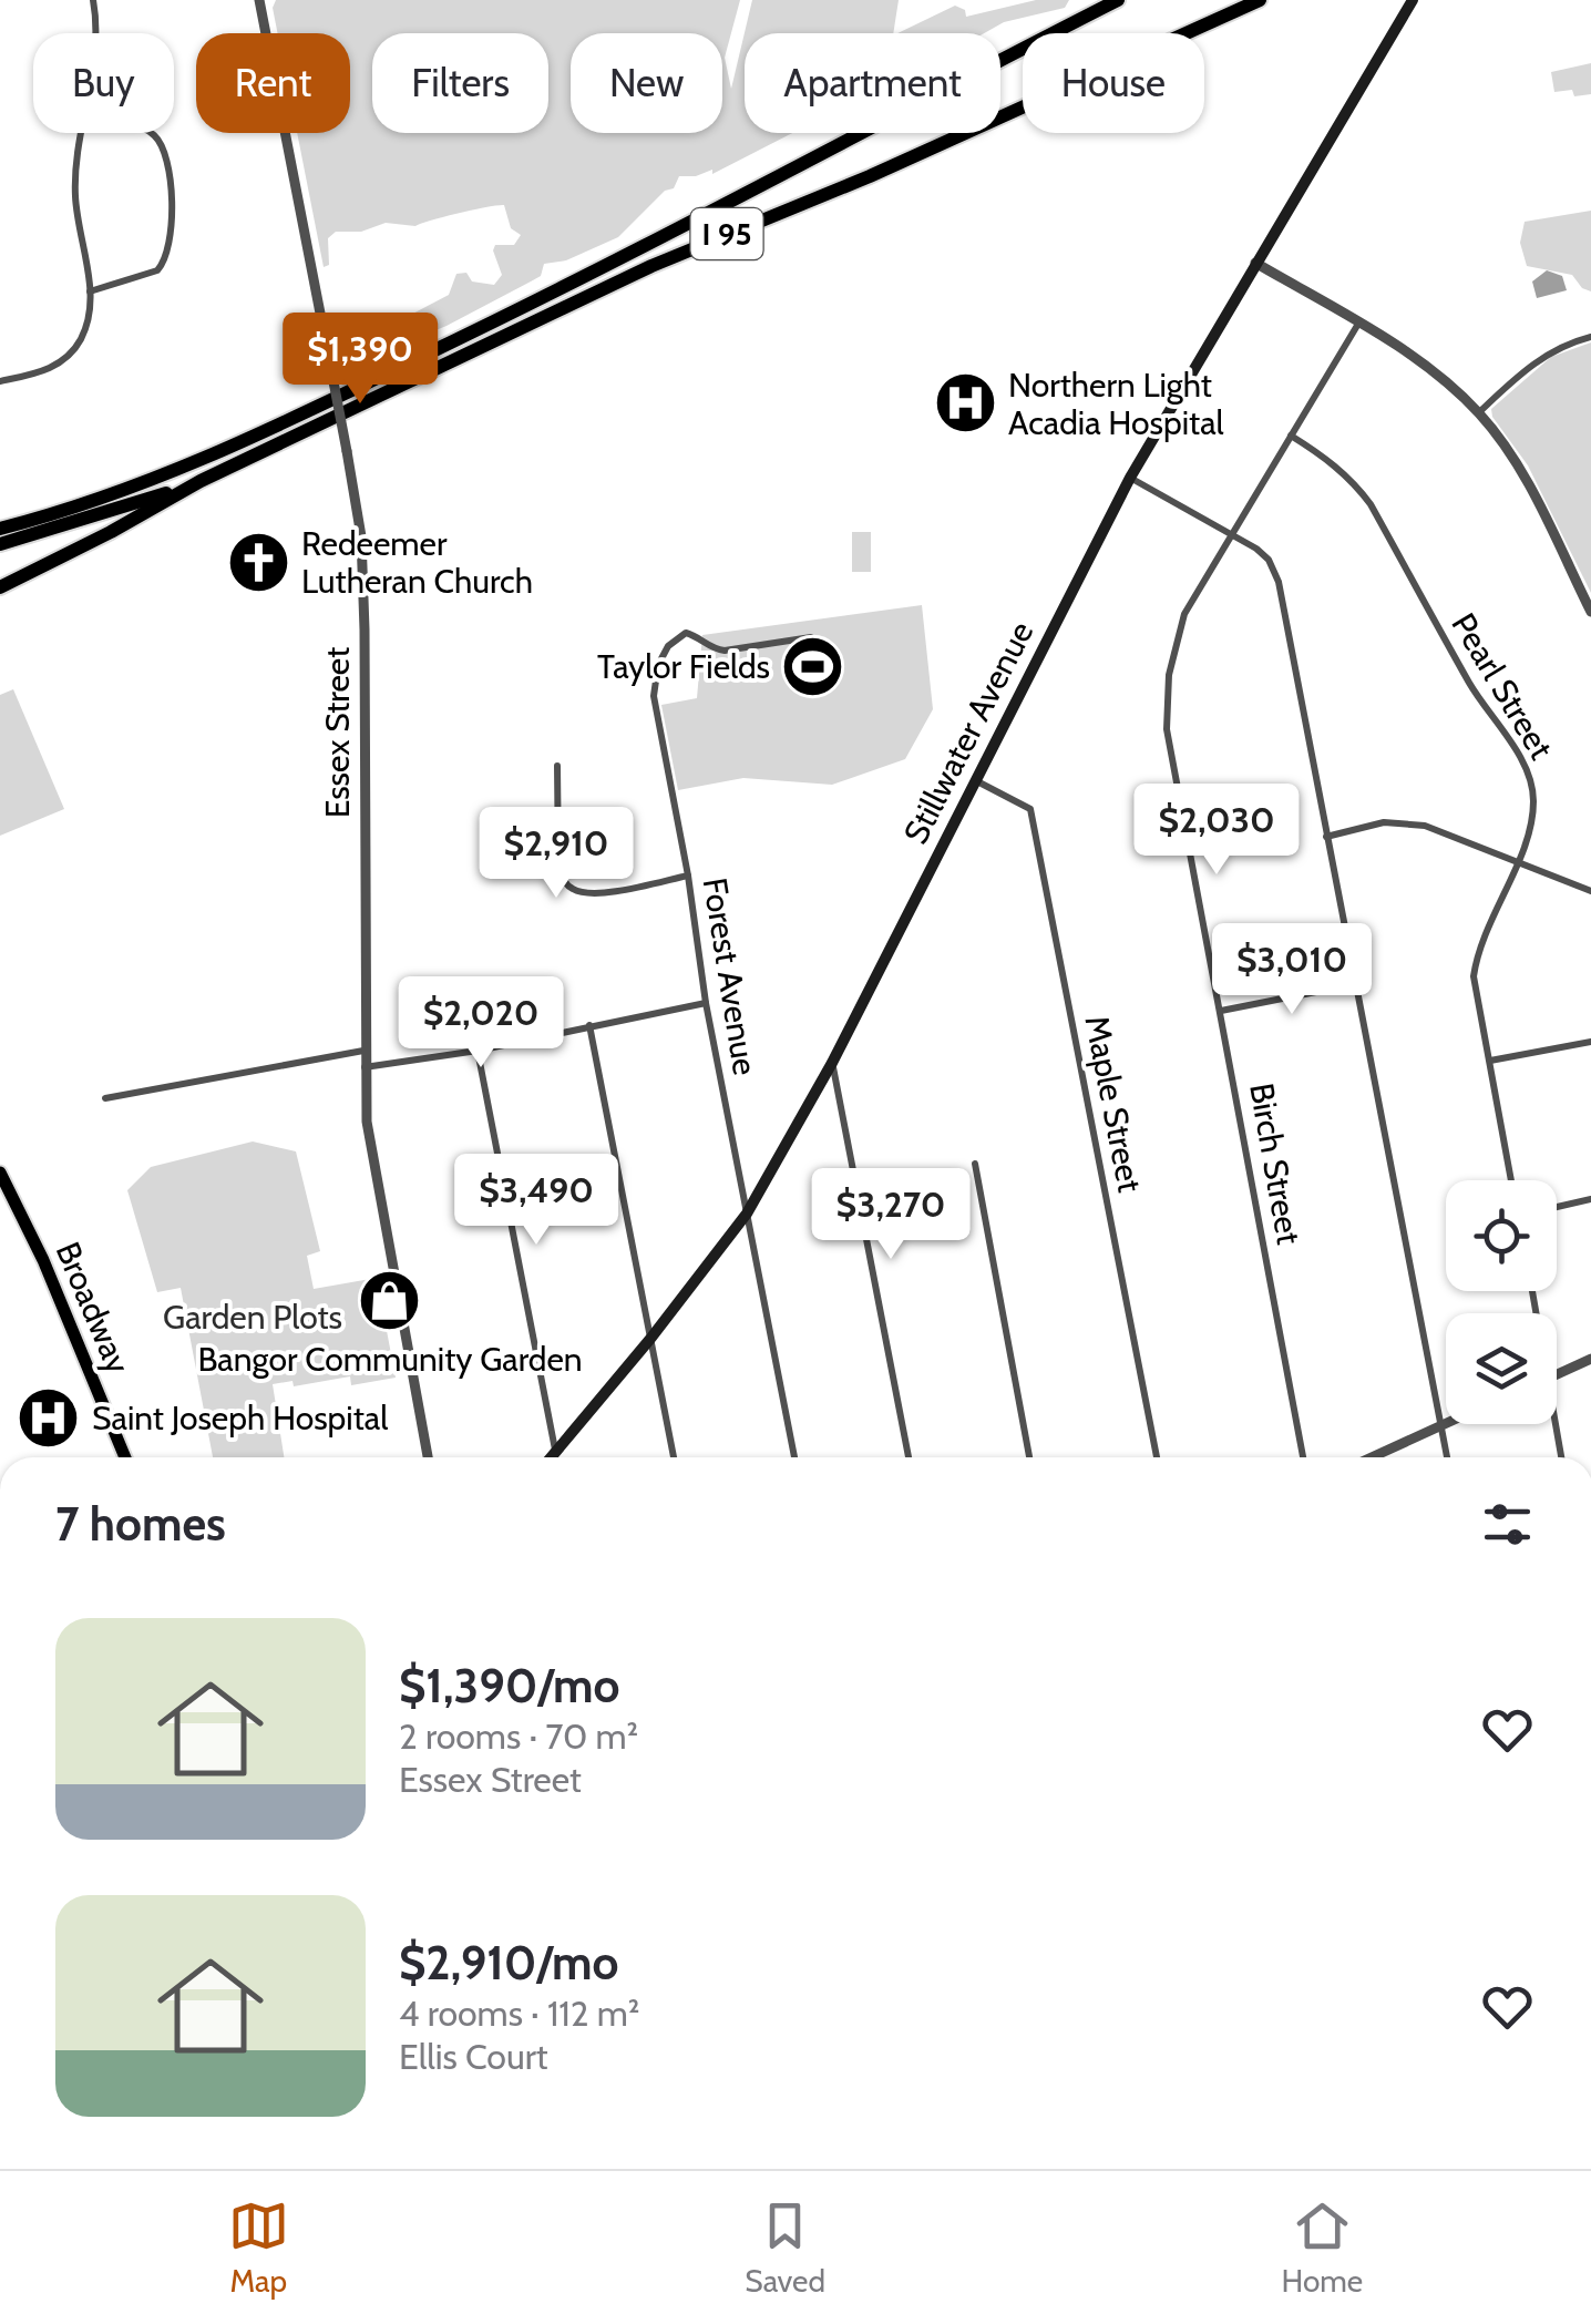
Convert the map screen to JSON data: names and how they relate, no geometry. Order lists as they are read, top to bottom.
{
  "streets": {
    "highway": ["I 95"],
    "main road": ["Stillwater Avenue", "Broadway"],
    "street": [
      "Pearl Street",
      "Essex Street",
      "Forest Avenue",
      "Maple Street",
      "Birch Street"
    ]
  },
  "crossings": [
    ["Pearl Street", "Birch Street"],
    ["Stillwater Avenue", "Forest Avenue"],
    ["Stillwater Avenue", "Maple Street"]
  ],
  "parks": ["Garden Plots"],
  "places": {
    "hospital": ["Northern Light Acadia Hospital", "Saint Joseph Hospital"],
    "church": ["Redeemer Lutheran Church"],
    "sports": ["Taylor Fields"],
    "shop": ["Bangor Community Garden"]
  },
  "page": {
    "chip": [
      "Buy",
      "Rent",
      "Filters",
      "New",
      "Apartment",
      "House"
    ],
    "price": [
      "$1,390",
      "$2,030",
      "$2,910",
      "$3,010",
      "$2,020",
      "$3,490",
      "$3,270"
    ],
    "heading": "7 homes",
    "list": [
      {
        "name": "$1,390/mo",
        "note": "2 rooms · 70 m² · Essex Street"
      },
      {
        "name": "$2,910/mo",
        "note": "4 rooms · 112 m² · Ellis Court"
      }
    ],
    "tabs": ["Map", "Saved", "Home"]
  }
}
